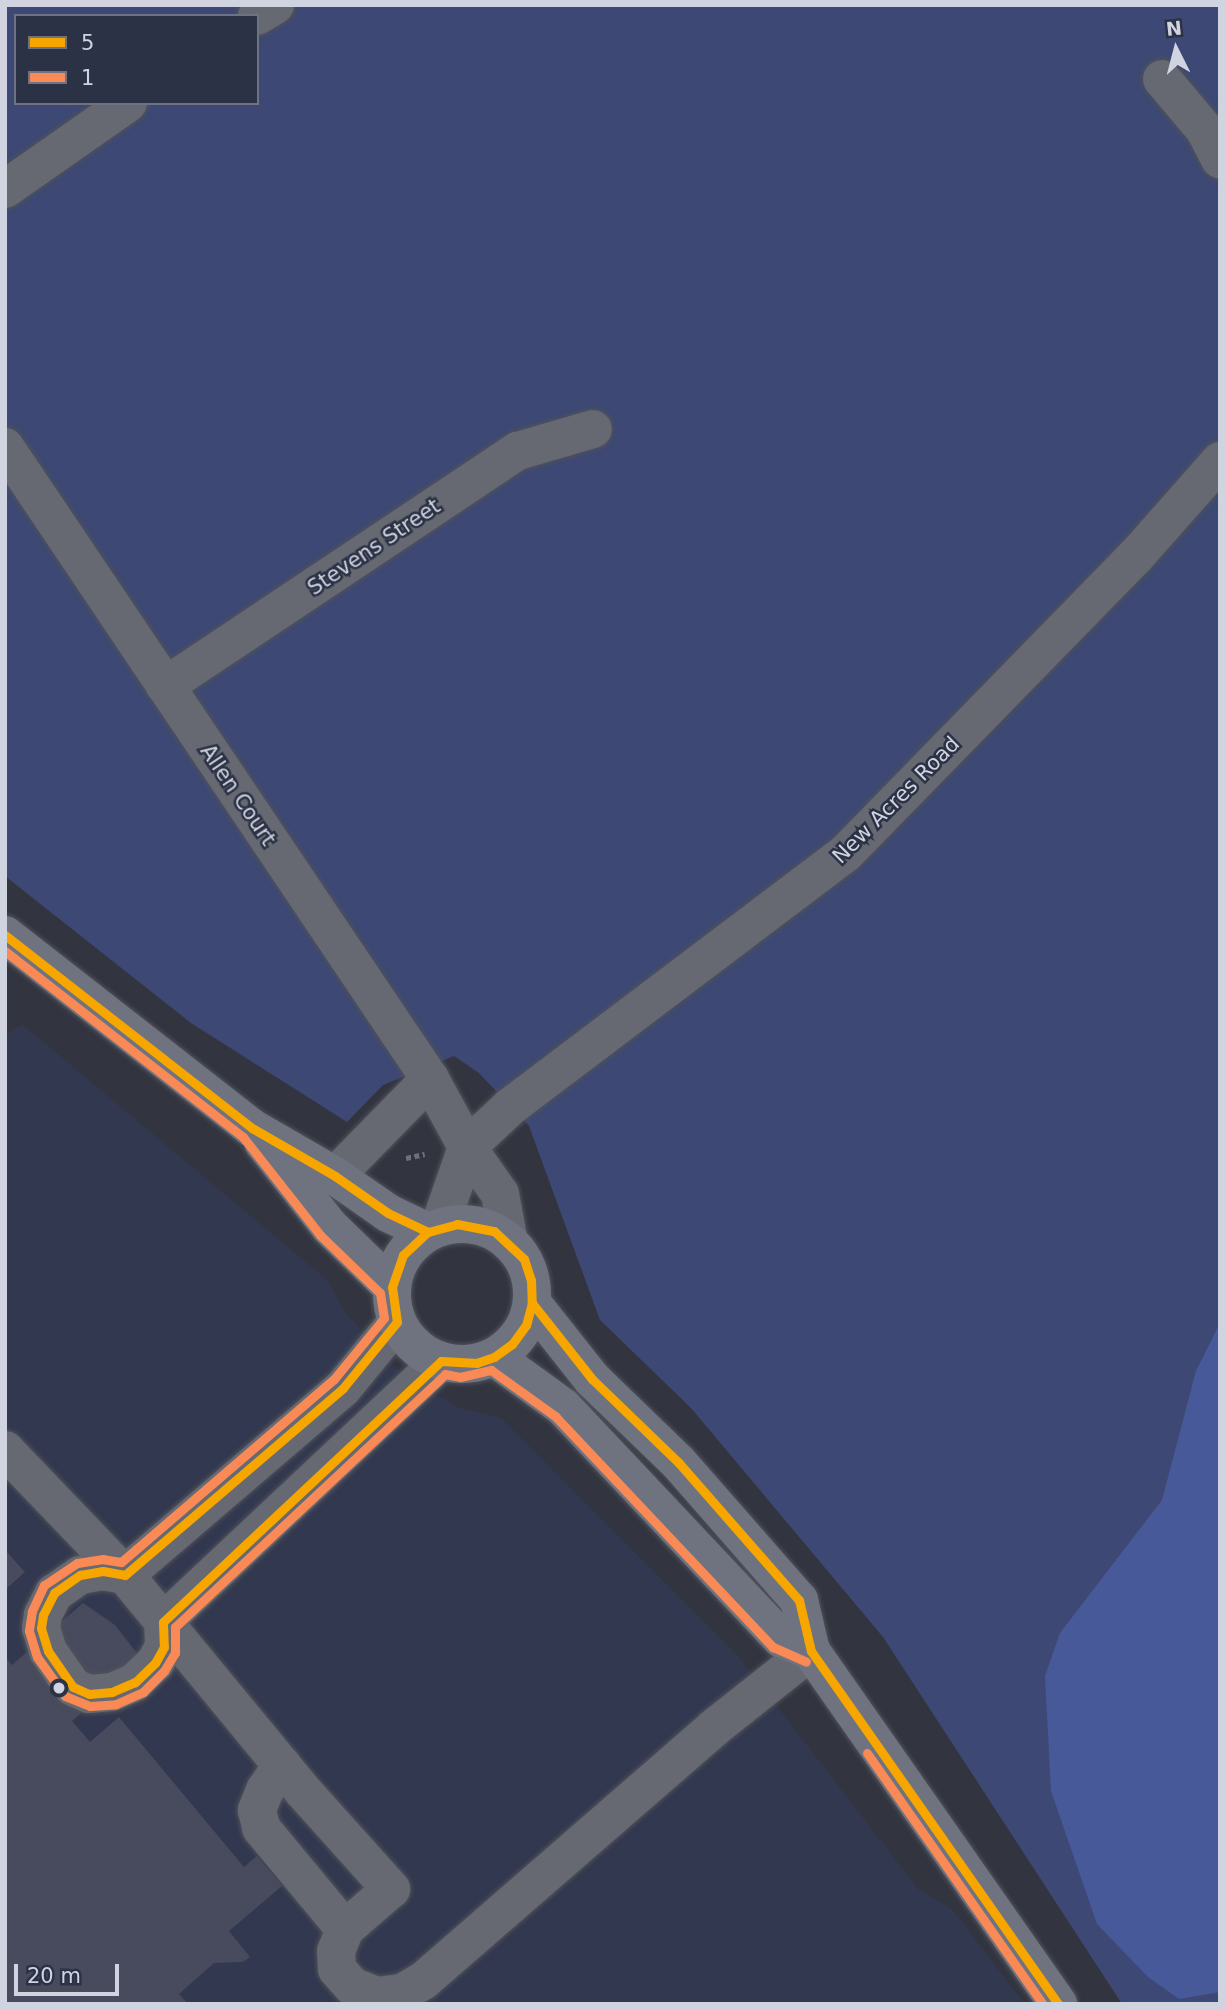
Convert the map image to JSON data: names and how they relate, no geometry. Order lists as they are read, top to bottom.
{
  "streets": {
    "street": ["Stevens Street", "Allen Court", "New Acres Road"]
  },
  "crossings": [
    ["Stevens Street", "Allen Court"],
    ["Allen Court", "New Acres Road"]
  ],
  "lines": ["transit line 5", "transit line 1"],
  "legend": ["5", "1"],
  "scale_bar": "20 m",
  "north": "top"
}
